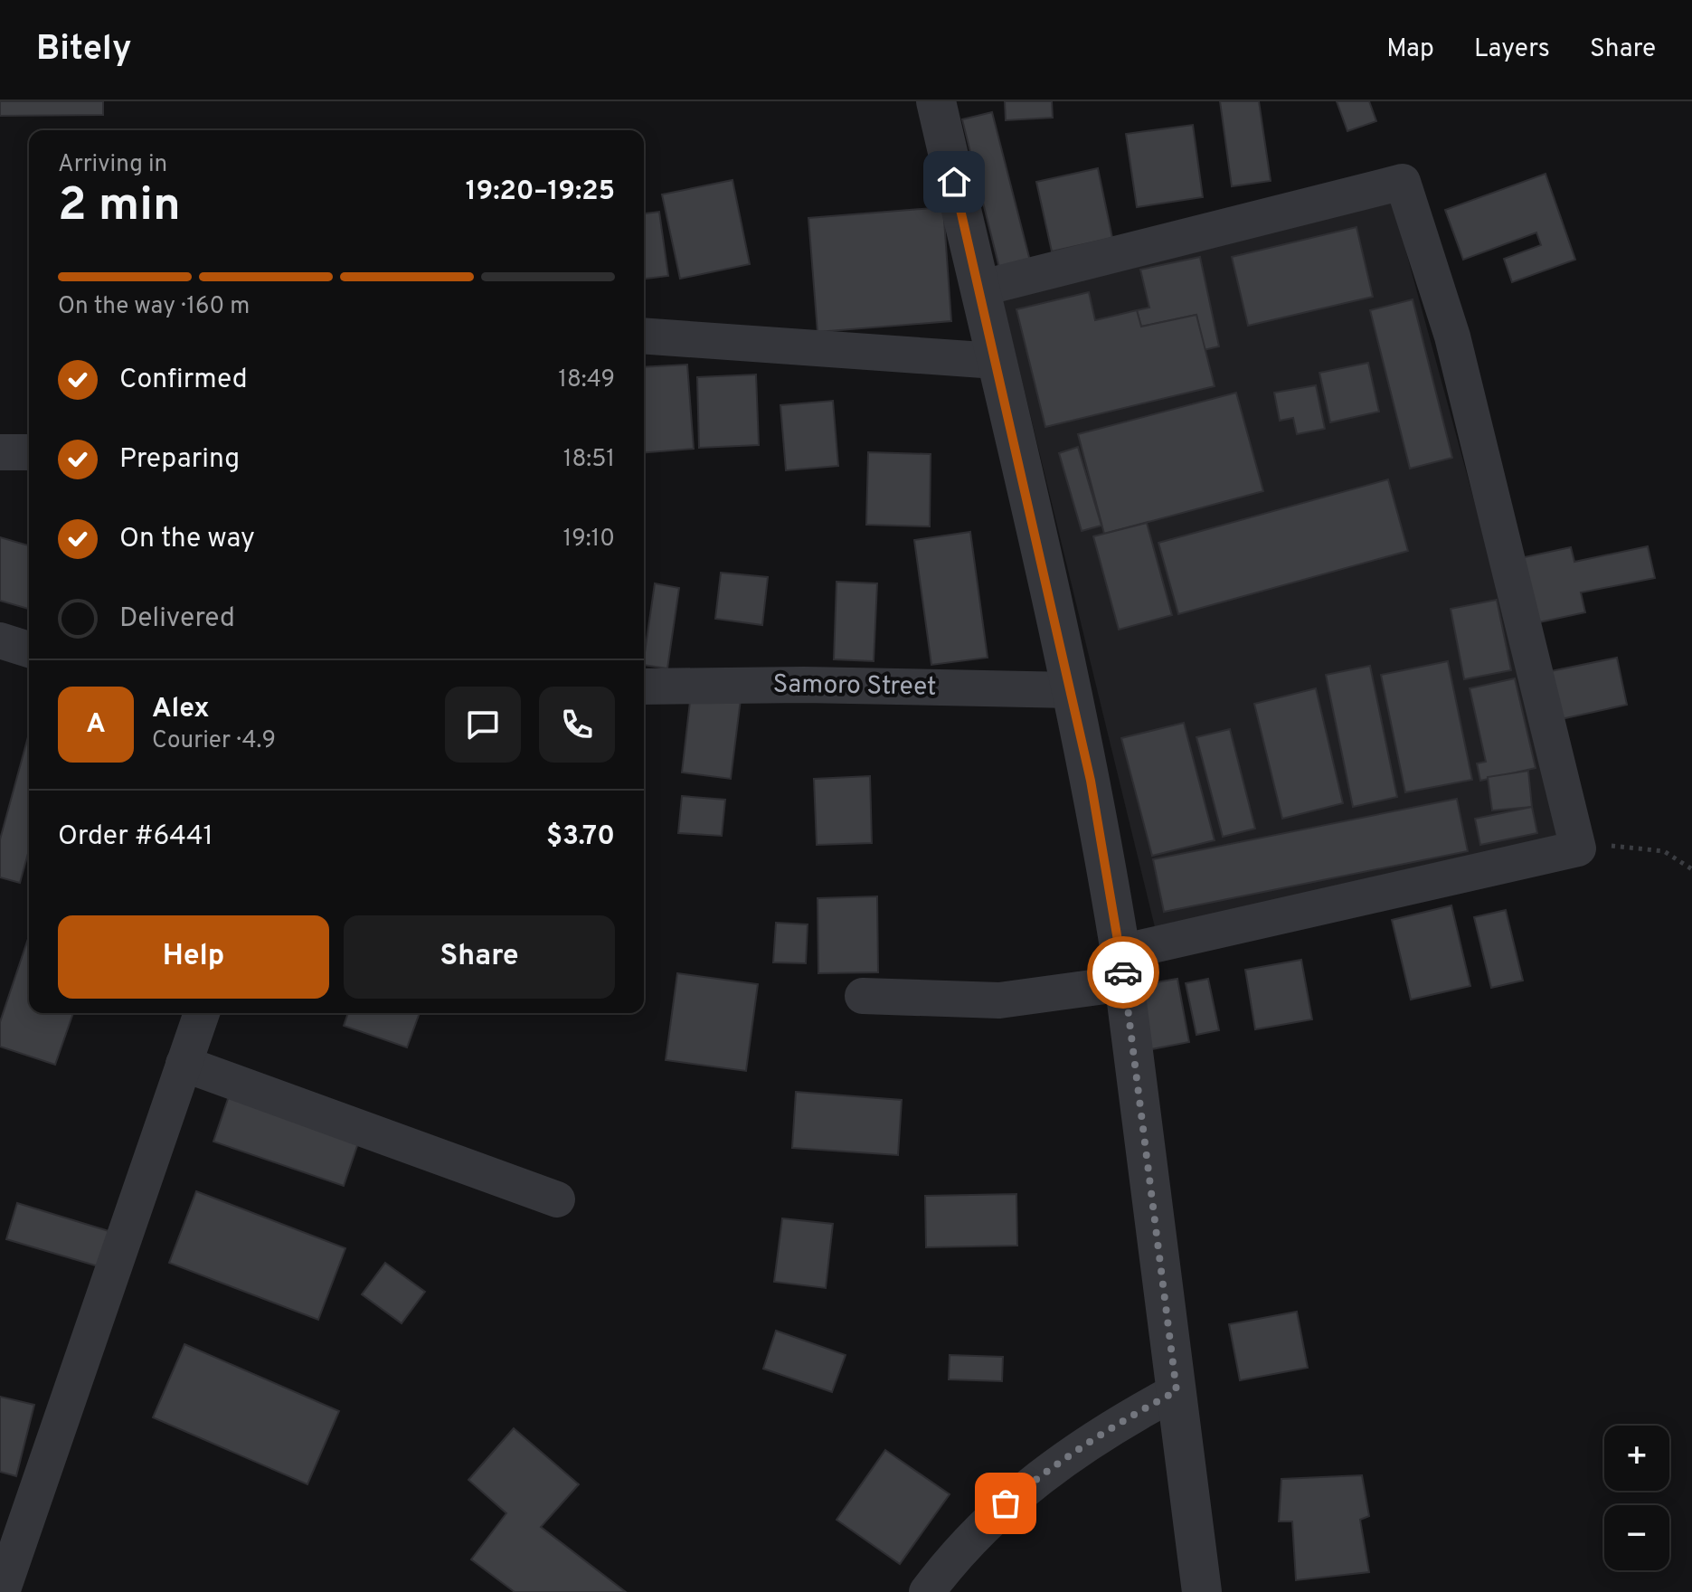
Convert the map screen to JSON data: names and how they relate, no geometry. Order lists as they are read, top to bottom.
{
  "streets": {
    "street": ["Samoro Street"]
  },
  "page": {
    "header": "Bitely",
    "nav": ["Map", "Layers", "Share"],
    "heading": ["2 min", "Arriving in", "19:20–19:25"],
    "panel": [
      "Alex",
      "Courier · 4.9",
      "Order #6441",
      "$3.70"
    ],
    "bar": "On the way · 160 m",
    "list": [
      ["Confirmed", "18:49"],
      ["Preparing", "18:51"],
      ["On the way", "19:10"],
      "Delivered"
    ],
    "round": "A",
    "buttons": ["Help", "Share"],
    "map_buttons": ["+", "−"]
  }
}
